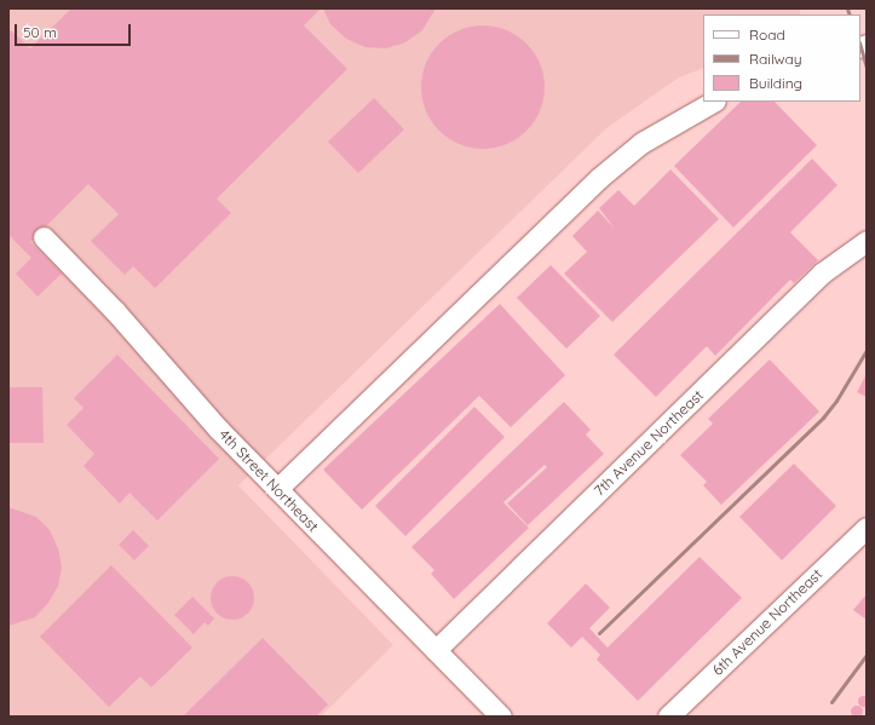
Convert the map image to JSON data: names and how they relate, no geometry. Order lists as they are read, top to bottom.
{
  "streets": {
    "street": ["7th Avenue Northeast", "4th Street Northeast", "6th Avenue Northeast"]
  },
  "crossings": [
    ["7th Avenue Northeast", "4th Street Northeast"]
  ],
  "legend": ["Road", "Railway", "Building"],
  "scale_bar": "50 m"
}
